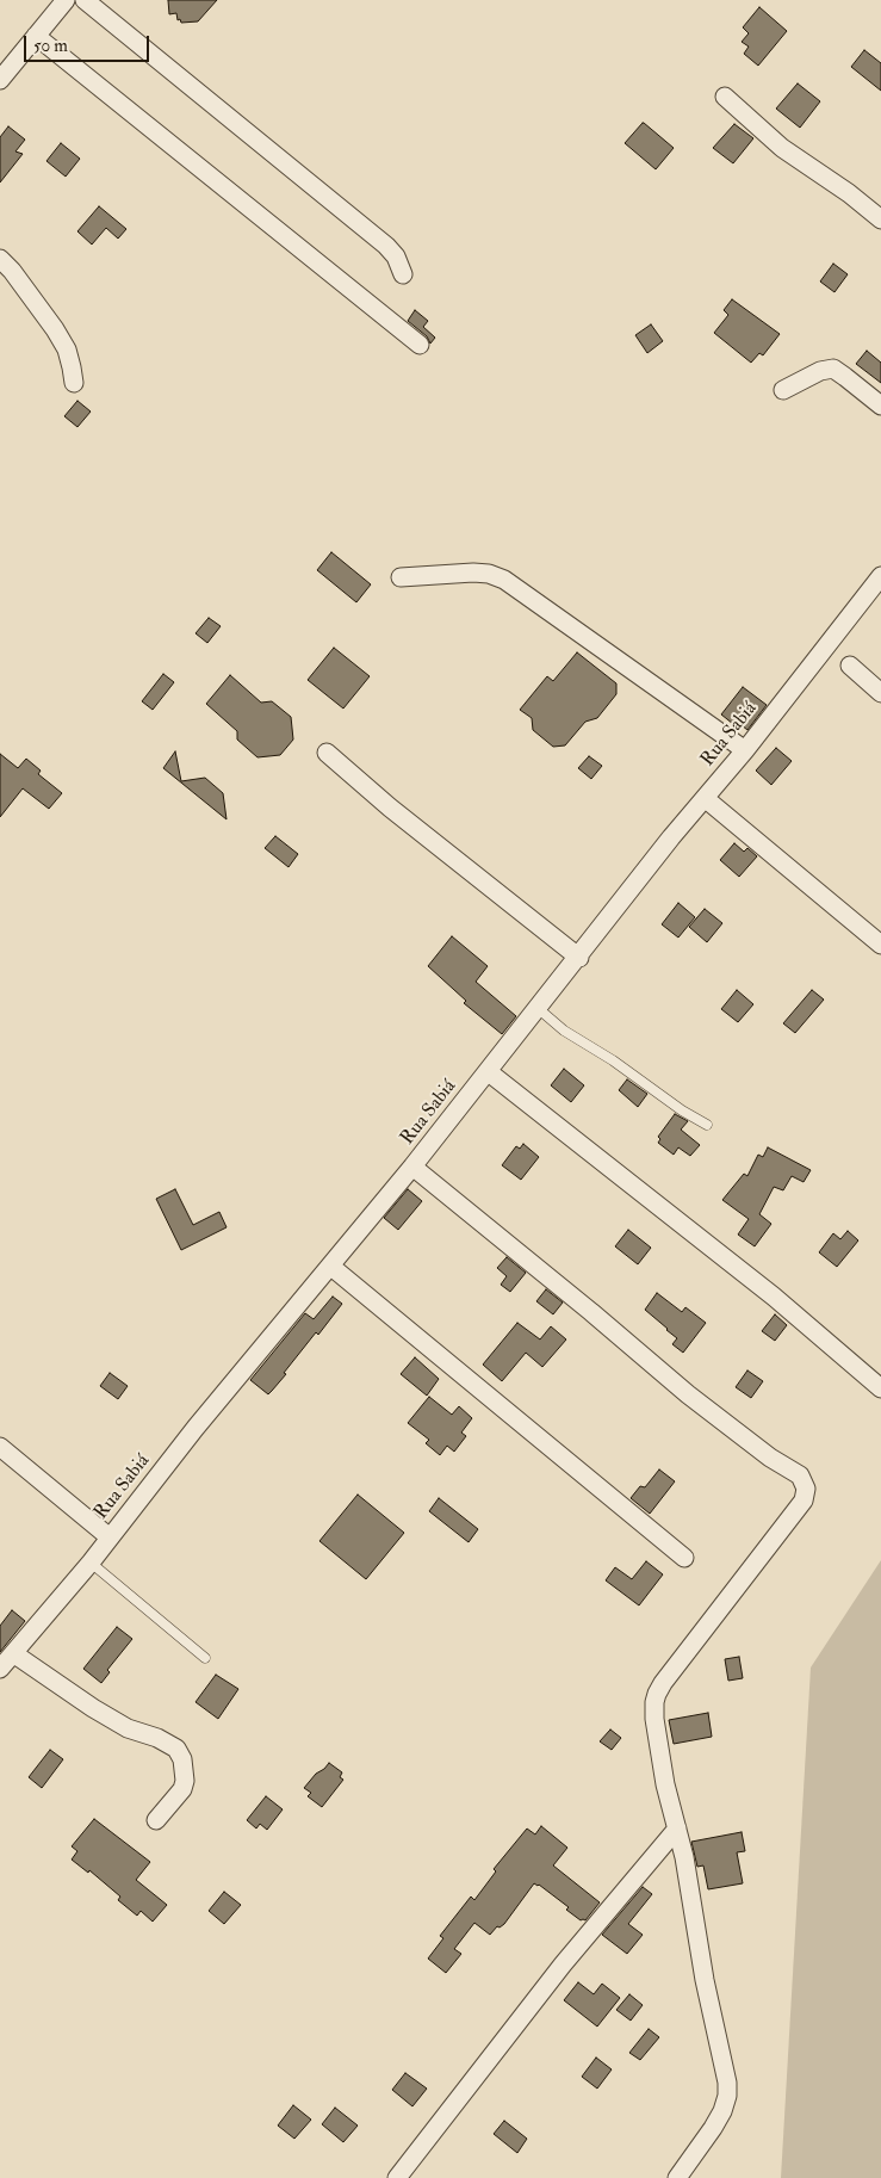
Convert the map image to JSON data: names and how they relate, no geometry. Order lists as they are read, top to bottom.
{
  "streets": {
    "street": ["Rua Sabiá"]
  },
  "scale_bar": "50 m"
}
